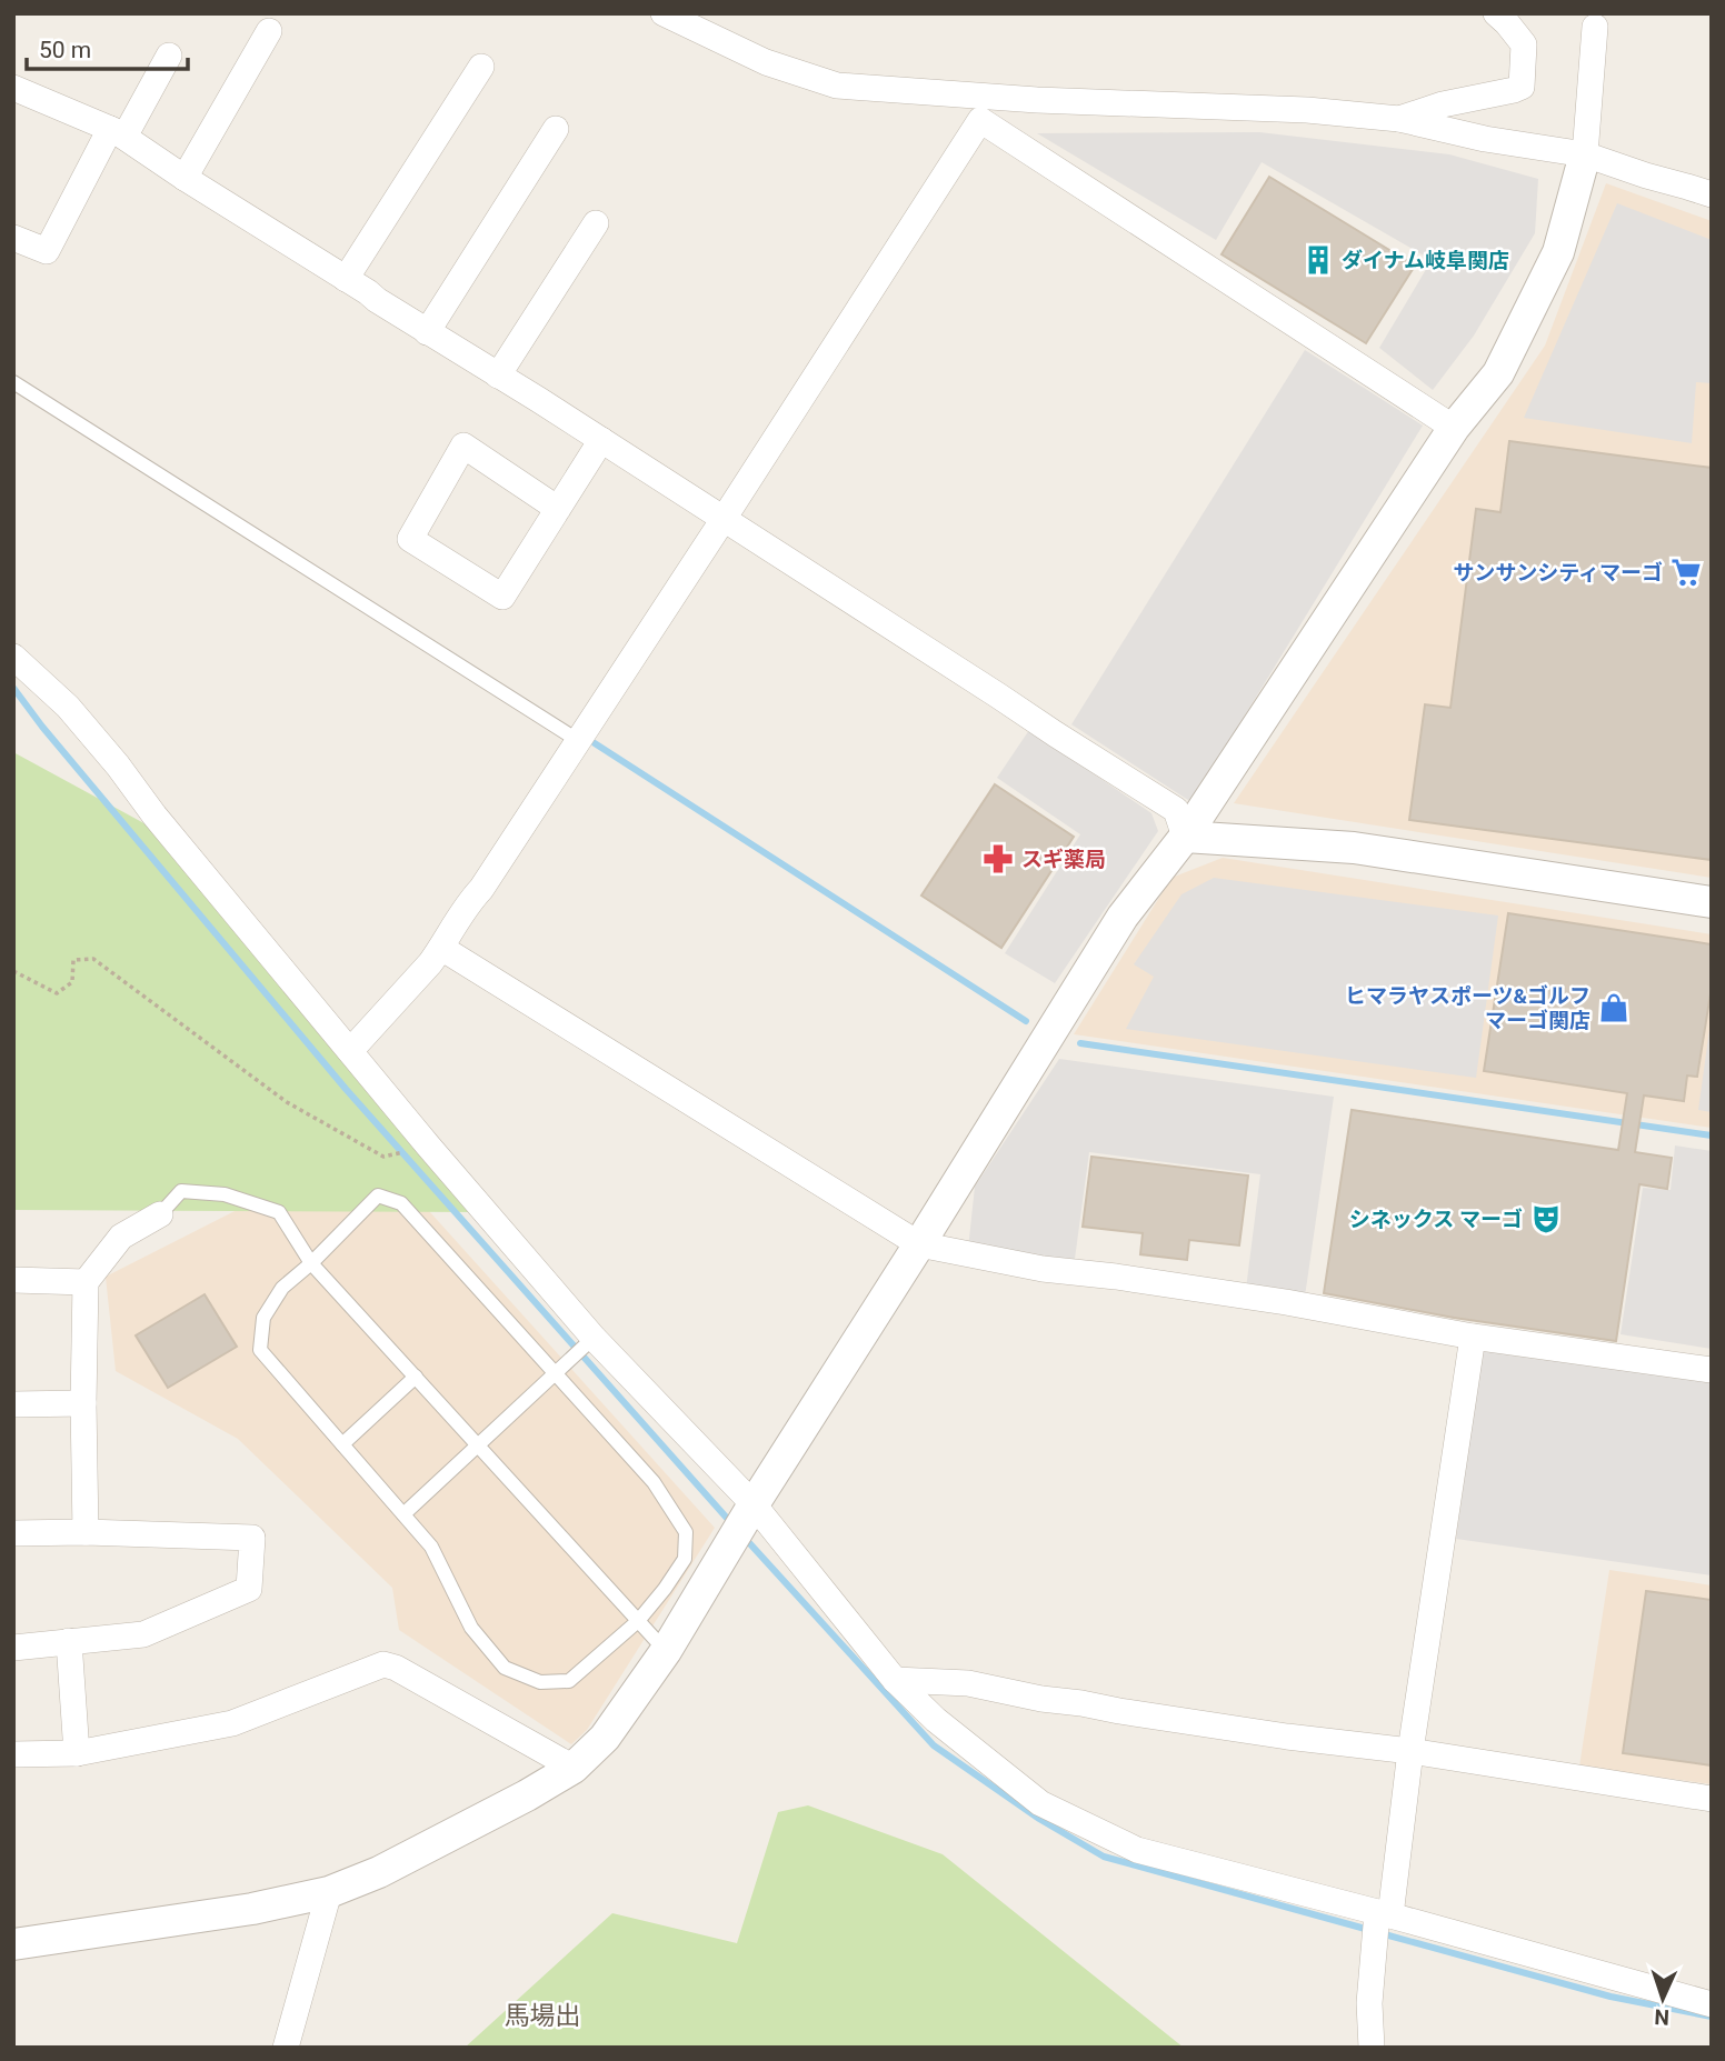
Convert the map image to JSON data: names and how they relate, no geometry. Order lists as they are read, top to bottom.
{
  "districts": ["馬場出"],
  "places": {
    "building": ["ダイナム岐阜関店"],
    "supermarket": ["サンサンシティマーゴ"],
    "pharmacy": ["スギ薬局"],
    "shop": ["ヒマラヤスポーツ&ゴルフ マーゴ関店"],
    "theatre": ["シネックス マーゴ"]
  },
  "scale_bar": "50 m",
  "north": "bottom"
}
